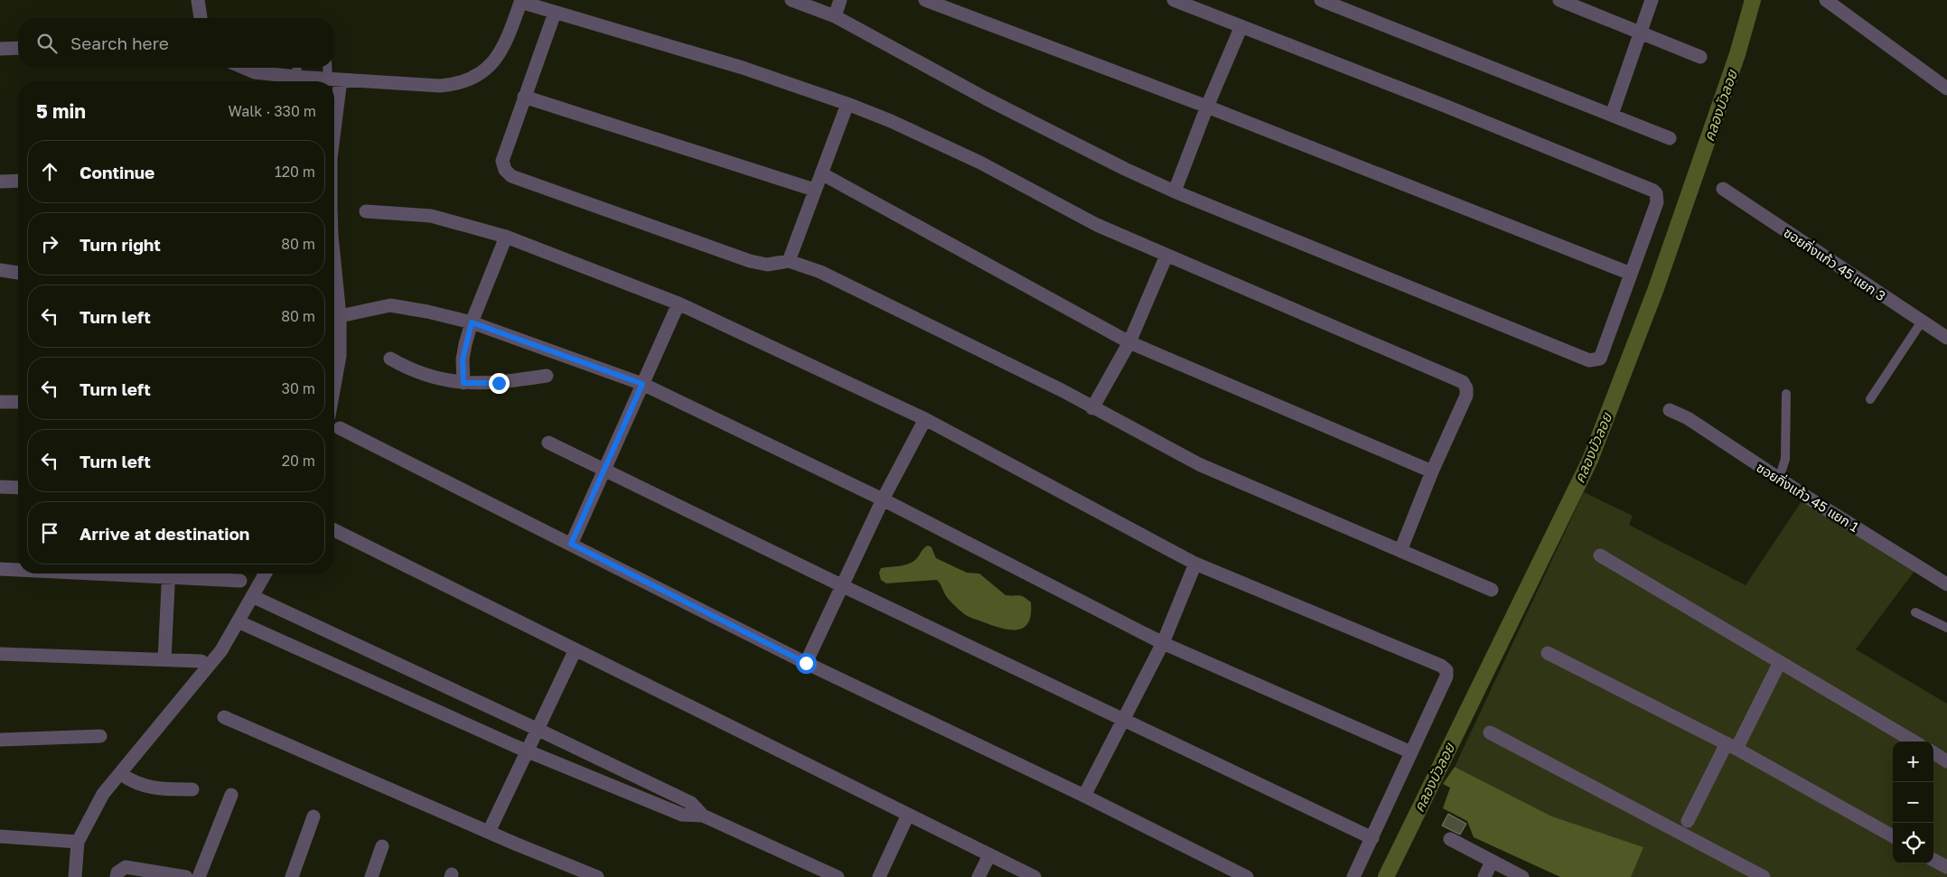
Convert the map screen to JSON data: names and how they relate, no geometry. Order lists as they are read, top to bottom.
{
  "streets": {
    "street": ["ซอยกิ่งแก้ว 45 แยก 3", "ซอยกิ่งแก้ว 45 แยก 1"]
  },
  "water": ["คลองบัวลอย"],
  "page": {
    "search": "Search here",
    "heading": ["5 min", "Walk · 330 m"],
    "list": [
      ["Continue", "120 m"],
      ["Turn right", "80 m"],
      ["Turn left", "80 m"],
      ["Turn left", "30 m"],
      ["Turn left", "20 m"],
      "Arrive at destination"
    ],
    "map_buttons": ["+", "−"]
  }
}
